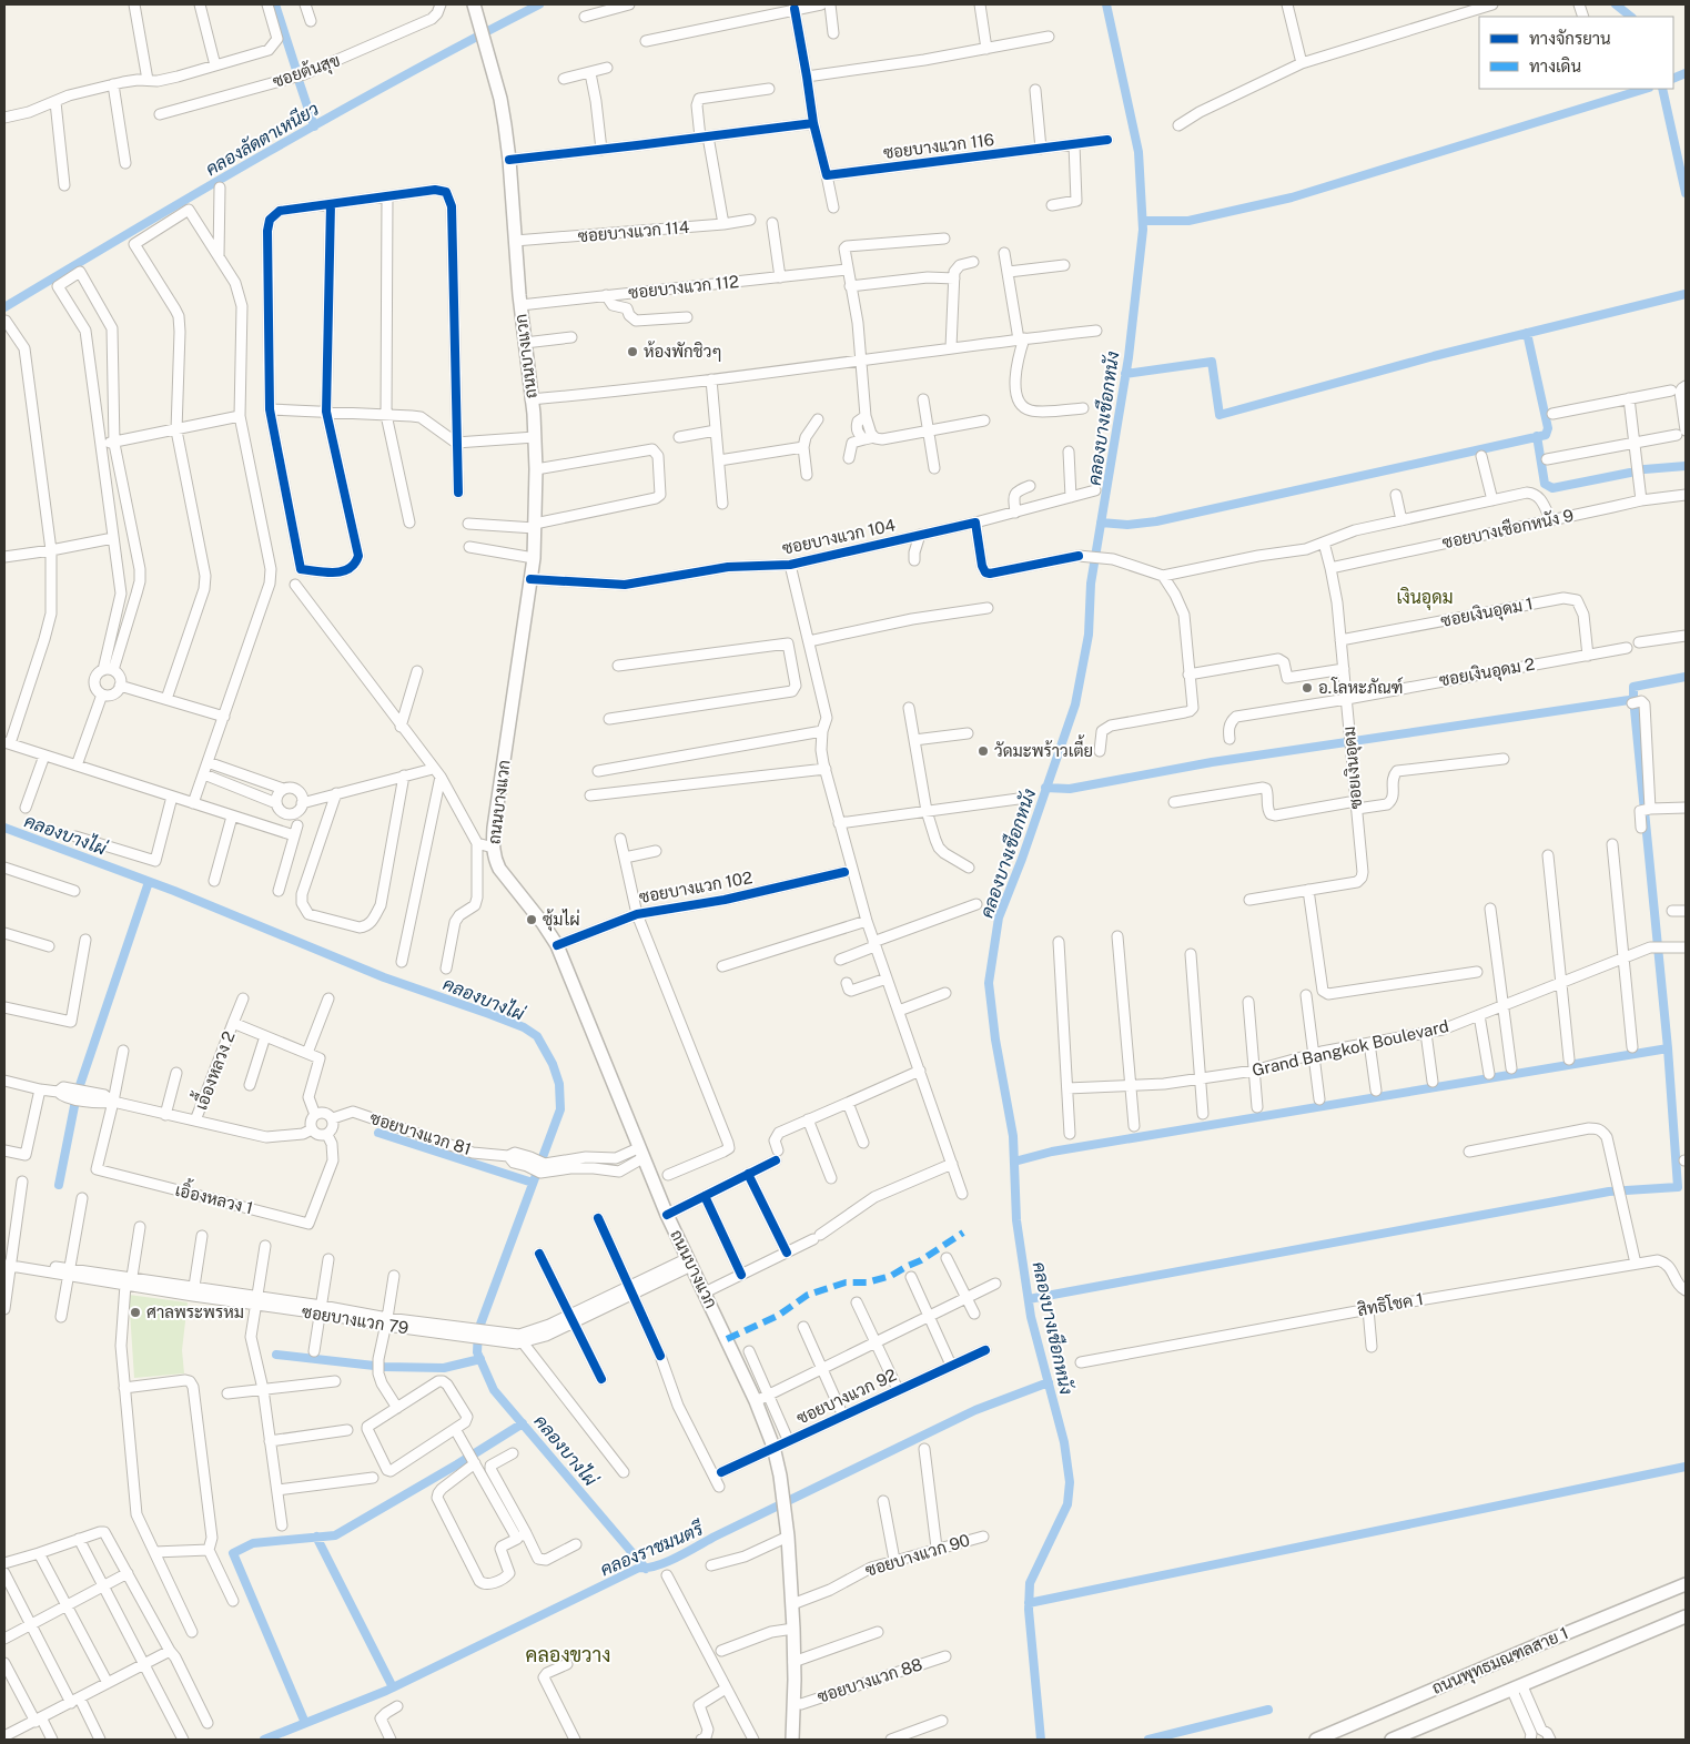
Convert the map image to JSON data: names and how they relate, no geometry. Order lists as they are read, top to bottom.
{
  "streets": {
    "main road": ["ถนนบางแวก", "ถนนพุทธมณฑลสาย 1"],
    "street": [
      "ซอยต้นสุข",
      "ซอยบางแวก 116",
      "ซอยบางแวก 114",
      "ซอยบางแวก 112",
      "ซอยบางเชือกหนัง 9",
      "ซอยบางแวก 104",
      "ซอยเงินอุดม 1",
      "ซอยเงินอุดม 2",
      "ซอยเงินอุดม",
      "ซอยบางแวก 102",
      "Grand Bangkok Boulevard",
      "เอื้องหลวง 2",
      "ซอยบางแวก 81",
      "เอิ้องหลวง 1",
      "สิทธิโชค 1",
      "ซอยบางแวก 79",
      "ซอยบางแวก 92",
      "ซอยบางแวก 90",
      "ซอยบางแวก 88"
    ]
  },
  "crossings": [
    ["ซอยบางแวก 114", "ถนนบางแวก"],
    ["ซอยบางแวก 112", "ถนนบางแวก"],
    ["ถนนบางแวก", "ซอยบางแวก 104"],
    ["ถนนบางแวก", "ซอยบางแวก 102"],
    ["ถนนบางแวก", "ซอยบางแวก 81"],
    ["ถนนบางแวก", "ซอยบางแวก 79"],
    ["ถนนบางแวก", "ซอยบางแวก 92"],
    ["ถนนบางแวก", "ซอยบางแวก 90"],
    ["ถนนบางแวก", "ซอยบางแวก 88"],
    ["ซอยบางเชือกหนัง 9", "ซอยเงินอุดม"],
    ["ซอยเงินอุดม 1", "ซอยเงินอุดม 2"],
    ["ซอยเงินอุดม 1", "ซอยเงินอุดม"],
    ["ซอยเงินอุดม 2", "ซอยเงินอุดม"],
    ["ซอยบางแวก 81", "เอิ้องหลวง 1"]
  ],
  "districts": ["เงินอุดม", "คลองขวาง"],
  "water": [
    "คลองลัดตาเหนียว",
    "คลองบางเชือกหนัง",
    "คลองบางไผ่",
    "คลองราชมนตรี"
  ],
  "places": [
    "ห้องพักชิวๆ",
    "อ.โลหะภัณฑ์",
    "วัดมะพร้าวเตี้ย",
    "ซุ้มไผ่",
    "ศาลพระพรหม"
  ],
  "legend": ["ทางจักรยาน", "ทางเดิน"]
}
